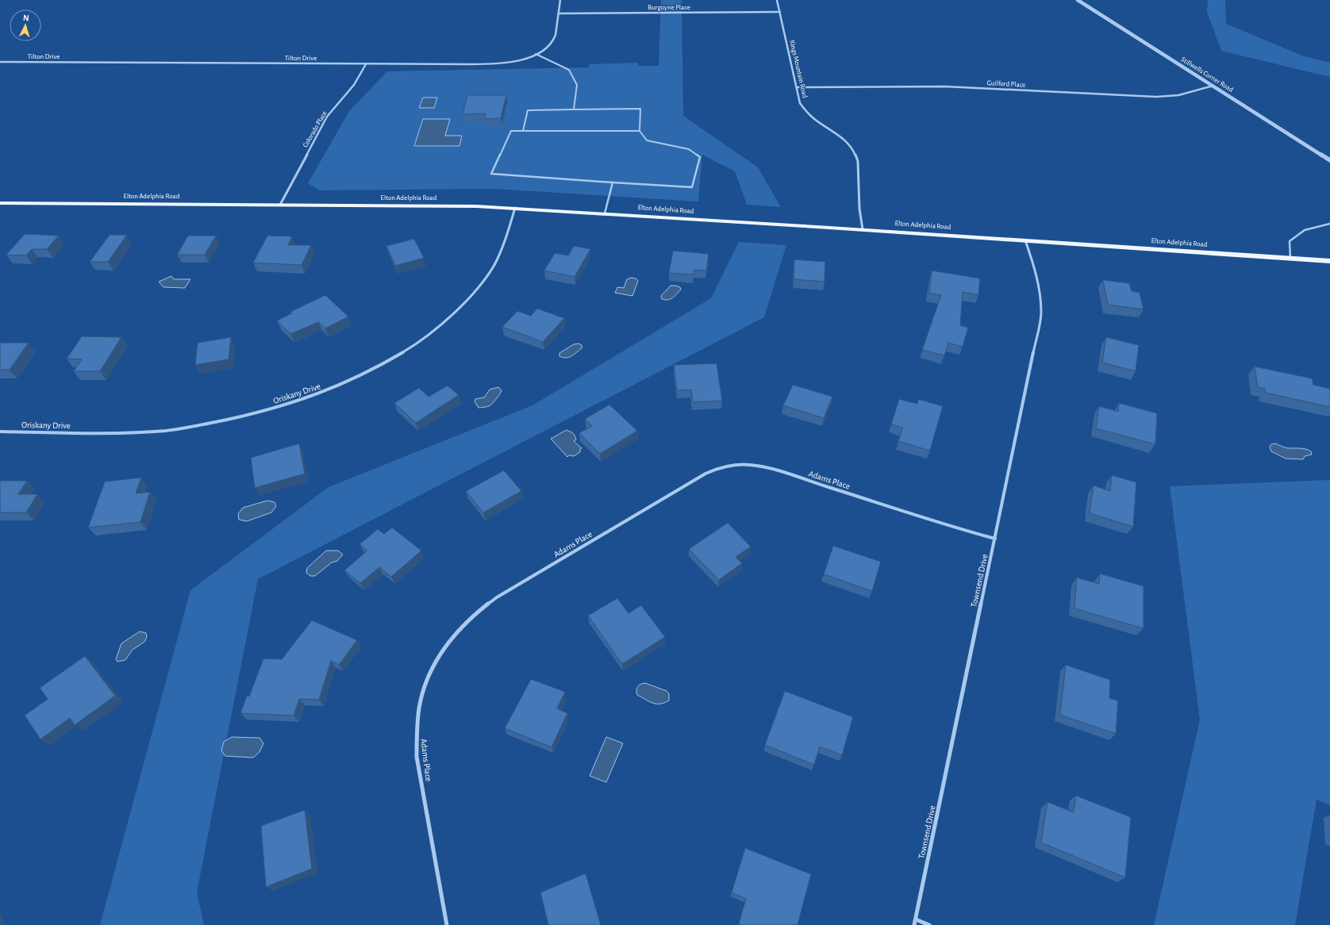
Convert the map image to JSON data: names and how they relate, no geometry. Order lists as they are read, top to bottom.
{
  "streets": {
    "main road": ["Elton Adelphia Road"],
    "street": [
      "Burgoyne Place",
      "Tilton Drive",
      "Kings Mountain Road",
      "Stillwells Corner Road",
      "Guilford Place",
      "Colorado Place",
      "Oriskany Drive",
      "Adams Place",
      "Townsend Drive"
    ]
  },
  "crossings": [
    ["Burgoyne Place", "Tilton Drive"],
    ["Burgoyne Place", "Kings Mountain Road"],
    ["Tilton Drive", "Colorado Place"],
    ["Kings Mountain Road", "Guilford Place"],
    ["Kings Mountain Road", "Elton Adelphia Road"],
    ["Stillwells Corner Road", "Guilford Place"],
    ["Colorado Place", "Elton Adelphia Road"],
    ["Elton Adelphia Road", "Oriskany Drive"],
    ["Elton Adelphia Road", "Townsend Drive"],
    ["Adams Place", "Townsend Drive"]
  ],
  "north": "top"
}
